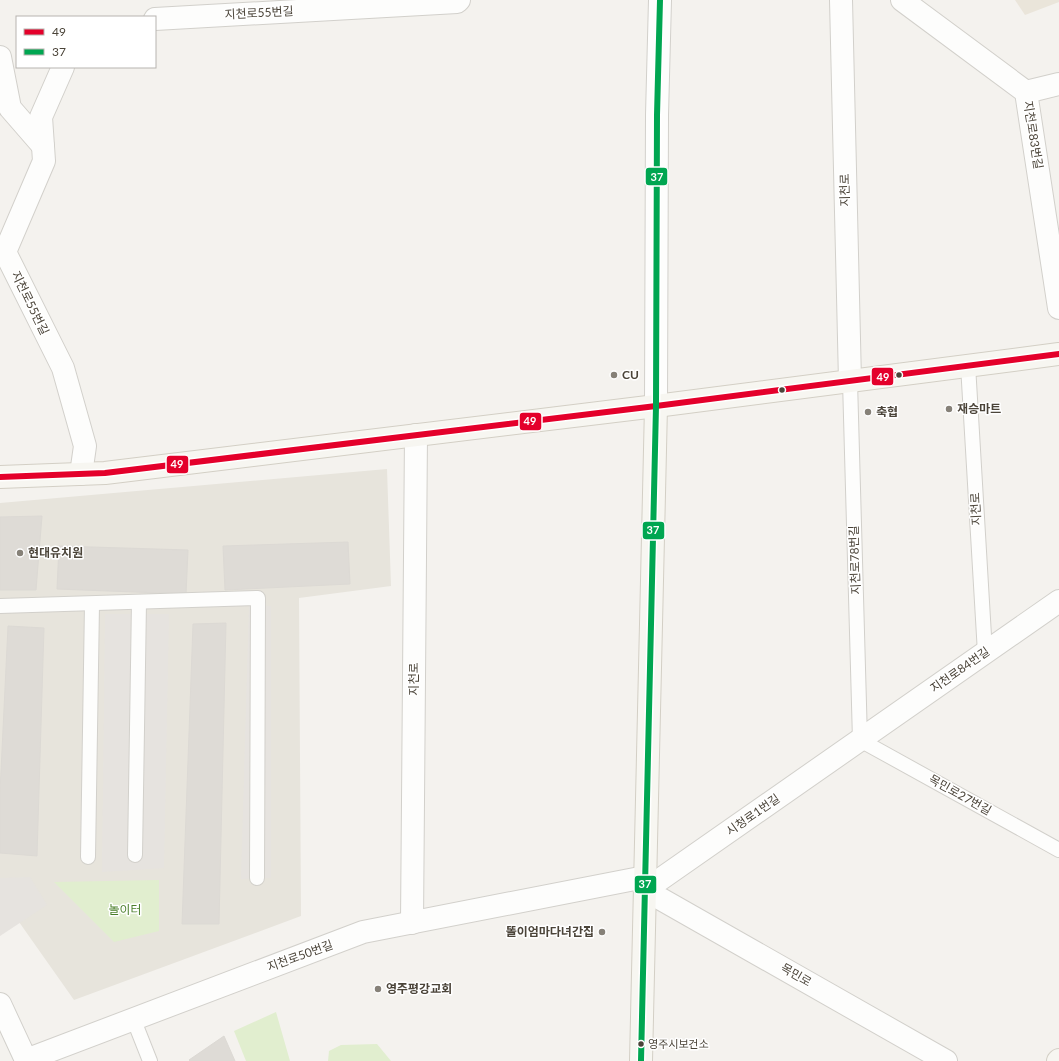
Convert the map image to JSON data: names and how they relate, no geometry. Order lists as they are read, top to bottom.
{
  "streets": {
    "street": [
      "지천로55번길",
      "지천로83번길",
      "지천로",
      "지천로84번길",
      "시청로1번길",
      "지천로50번길",
      "목민로"
    ],
    "lane": ["지천로78번길", "목민로27번길"]
  },
  "crossings": [
    ["지천로", "지천로78번길"],
    ["지천로", "지천로84번길"],
    ["지천로", "지천로50번길"],
    ["지천로78번길", "지천로84번길"],
    ["지천로78번길", "목민로27번길"],
    ["지천로78번길", "시청로1번길"],
    ["지천로84번길", "목민로27번길"],
    ["지천로84번길", "시청로1번길"],
    ["목민로27번길", "시청로1번길"],
    ["시청로1번길", "지천로50번길"],
    ["시청로1번길", "목민로"],
    ["지천로50번길", "목민로"]
  ],
  "parks": ["놀이터"],
  "places": [
    "CU",
    "재승마트",
    "축협",
    "현대유치원",
    "똘이엄마다녀간집",
    "영주평강교회",
    "영주시보건소"
  ],
  "lines": ["transit line 37", "transit line 49"],
  "legend": ["49", "37"]
}
